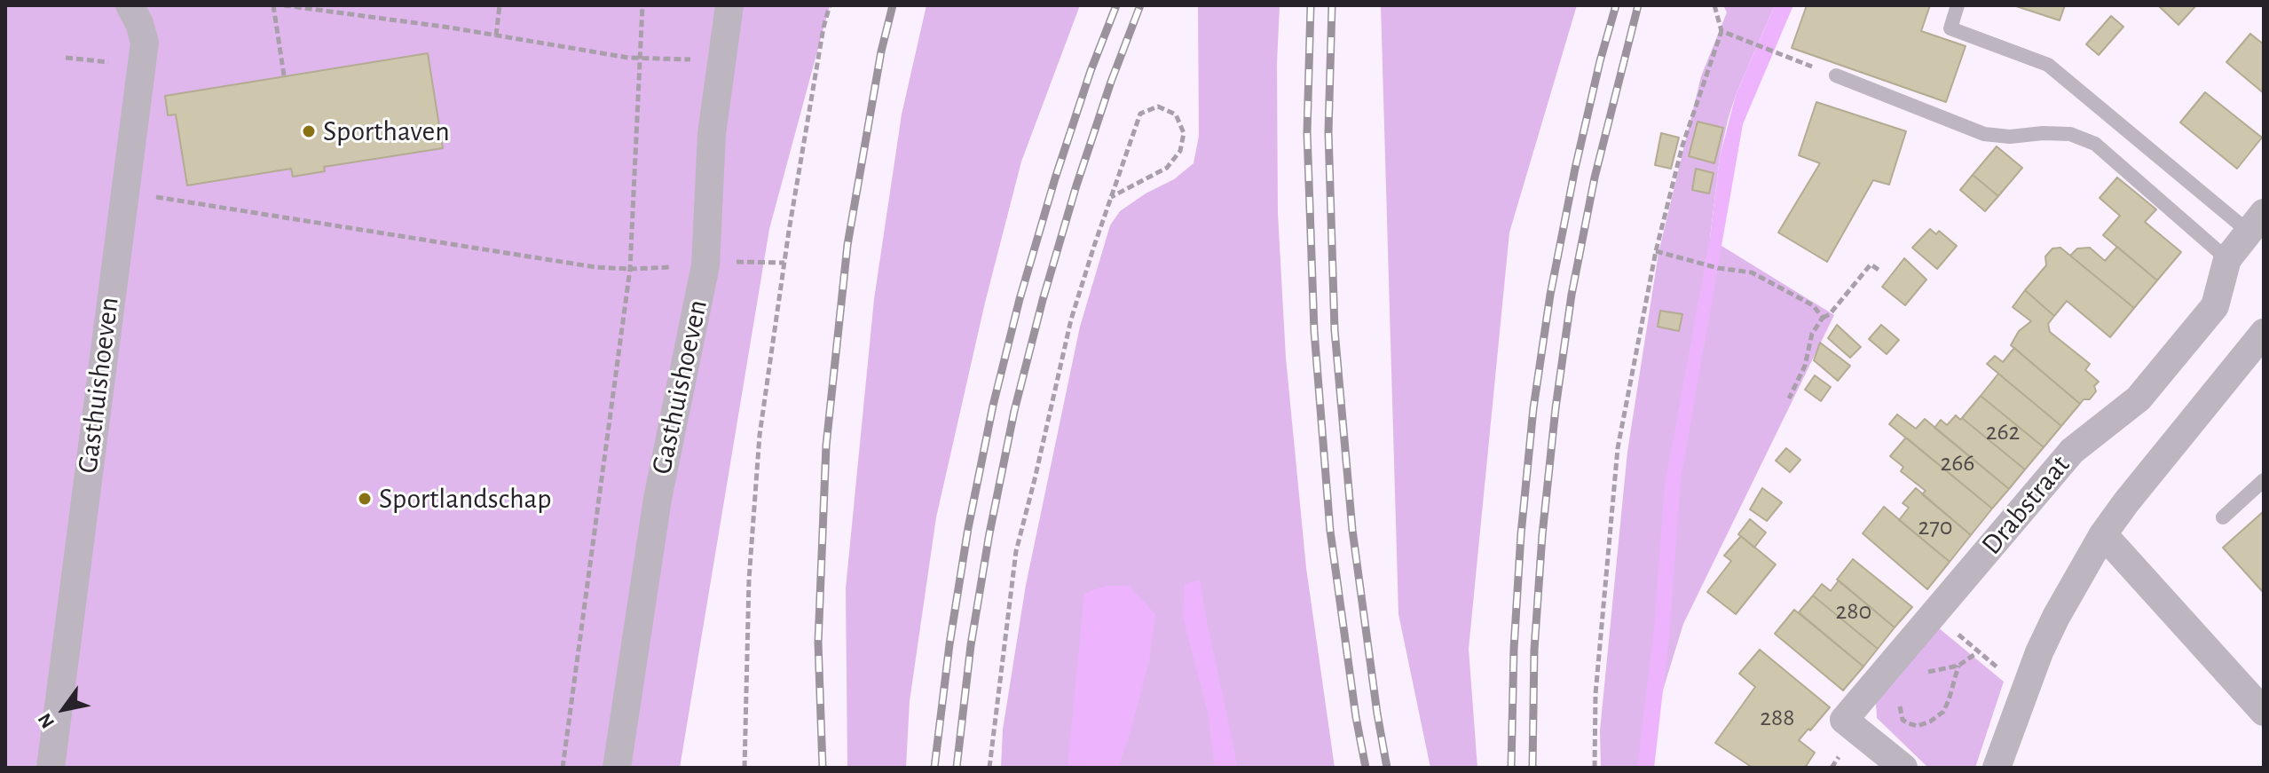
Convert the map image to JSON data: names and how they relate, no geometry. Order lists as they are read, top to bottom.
{
  "streets": {
    "street": ["Gasthuishoeven", "Drabstraat"]
  },
  "places": ["Sporthaven", "Sportlandschap"],
  "house_numbers": [
    "262",
    "266",
    "270",
    "280",
    "288"
  ],
  "north": "bottom left"
}
